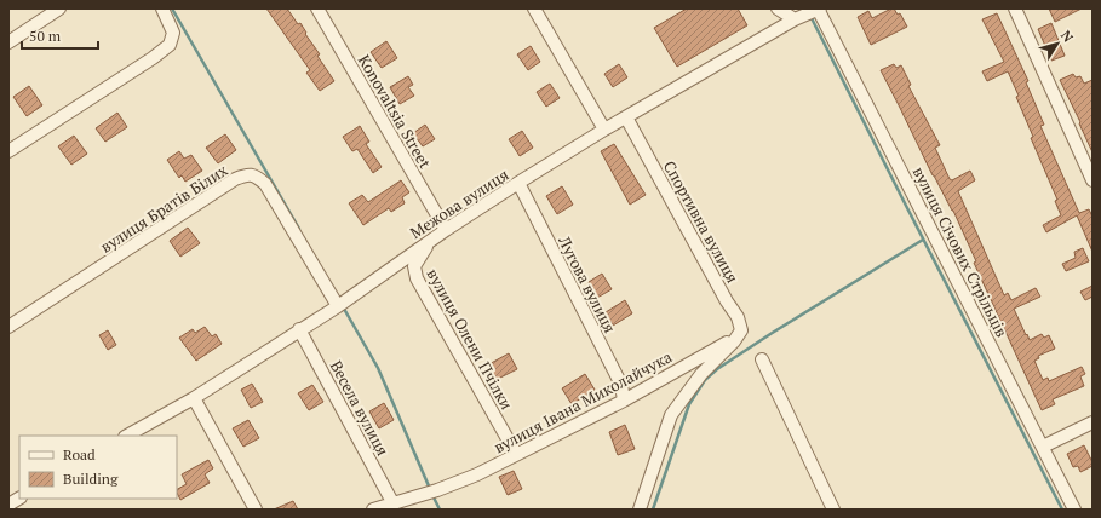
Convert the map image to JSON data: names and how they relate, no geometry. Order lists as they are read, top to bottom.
{
  "streets": {
    "street": [
      "Konovaltsia Street",
      "Межова вулиця",
      "вулиця Братів Білих",
      "Спортивна вулиця",
      "вулиця Січових Стрільців",
      "Лугова вулиця",
      "вулиця Олени Пчілки",
      "вулиця Івана Миколайчука",
      "Весела вулиця"
    ]
  },
  "crossings": [
    ["Konovaltsia Street", "Межова вулиця"],
    ["Межова вулиця", "вулиця Братів Білих"],
    ["Межова вулиця", "Спортивна вулиця"],
    ["Межова вулиця", "вулиця Січових Стрільців"],
    ["Межова вулиця", "Лугова вулиця"],
    ["Межова вулиця", "вулиця Олени Пчілки"],
    ["Межова вулиця", "Весела вулиця"],
    ["Спортивна вулиця", "вулиця Івана Миколайчука"],
    ["Лугова вулиця", "вулиця Івана Миколайчука"],
    ["вулиця Олени Пчілки", "вулиця Івана Миколайчука"],
    ["вулиця Івана Миколайчука", "Весела вулиця"]
  ],
  "legend": ["Road", "Building"],
  "scale_bar": "50 m",
  "north": "top right"
}
